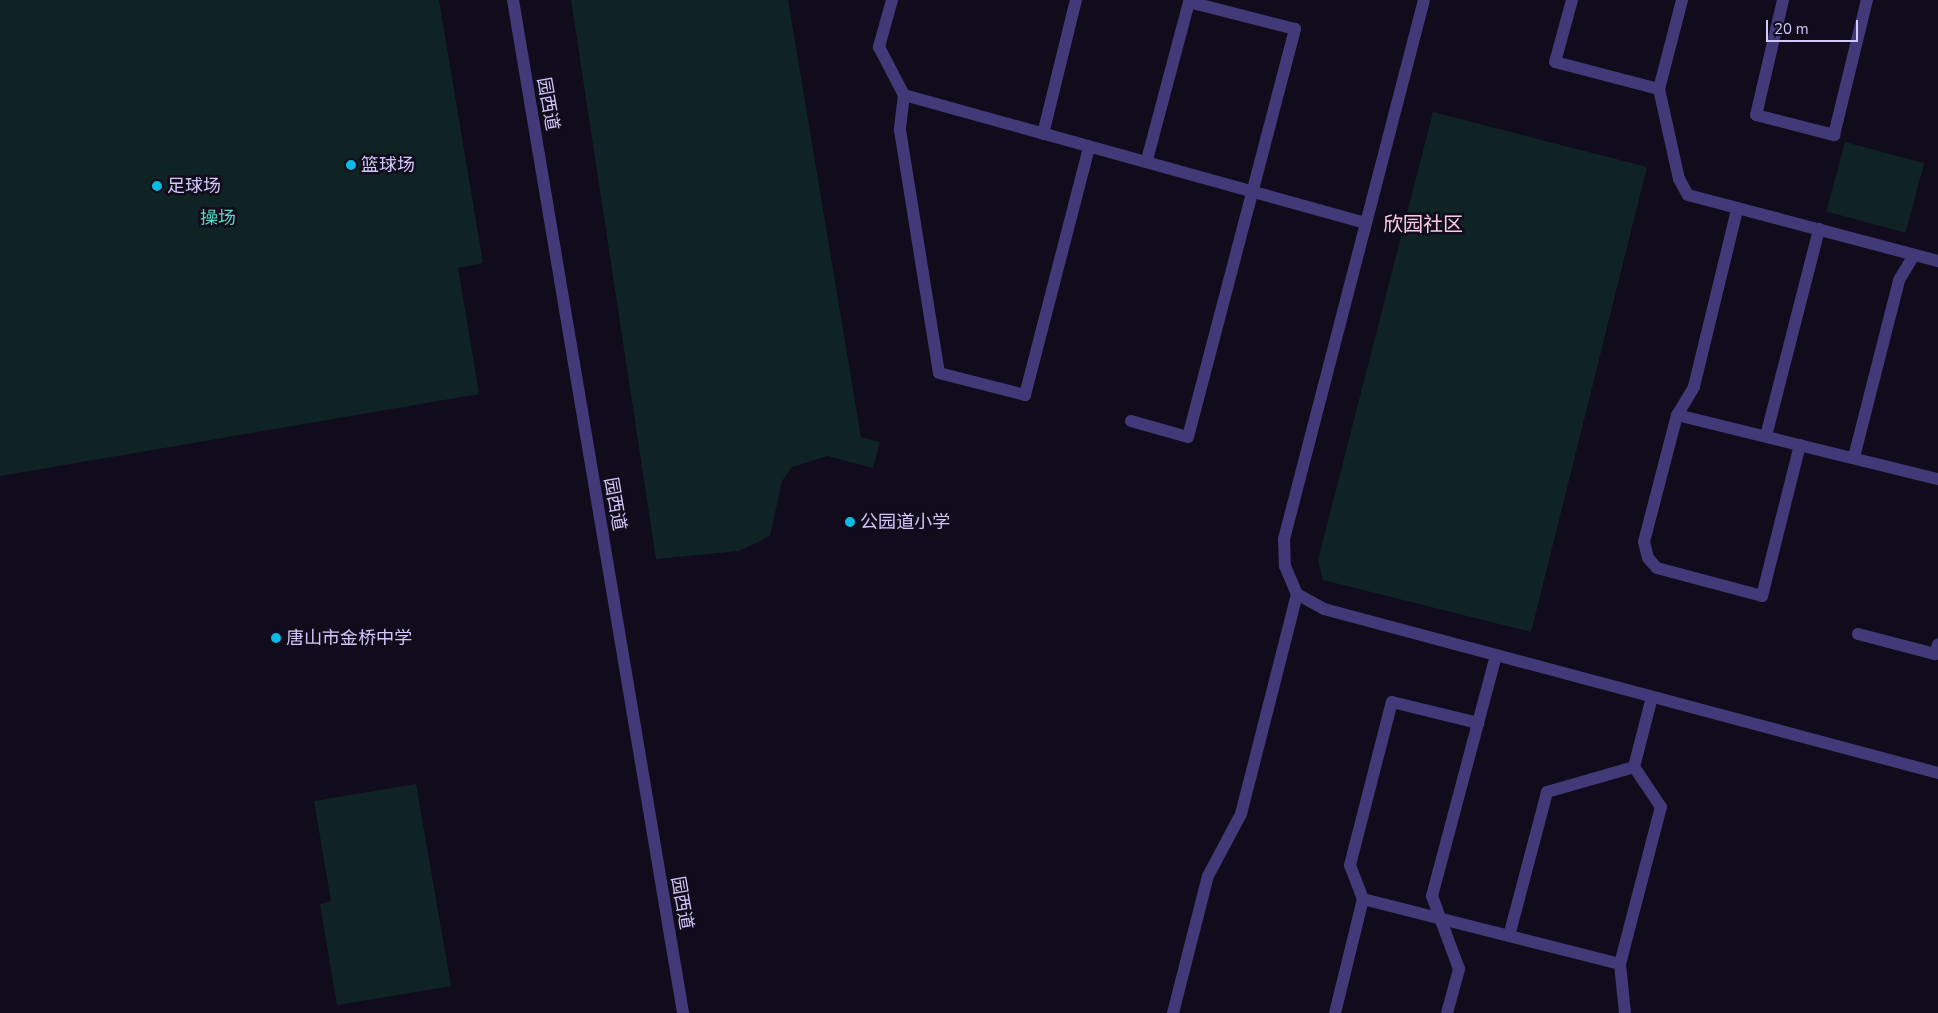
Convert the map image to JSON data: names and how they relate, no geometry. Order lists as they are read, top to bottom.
{
  "streets": {
    "street": ["园西道"]
  },
  "districts": ["欣园社区"],
  "parks": ["操场"],
  "places": [
    "篮球场",
    "足球场",
    "公园道小学",
    "唐山市金桥中学"
  ],
  "scale_bar": "20 m"
}
